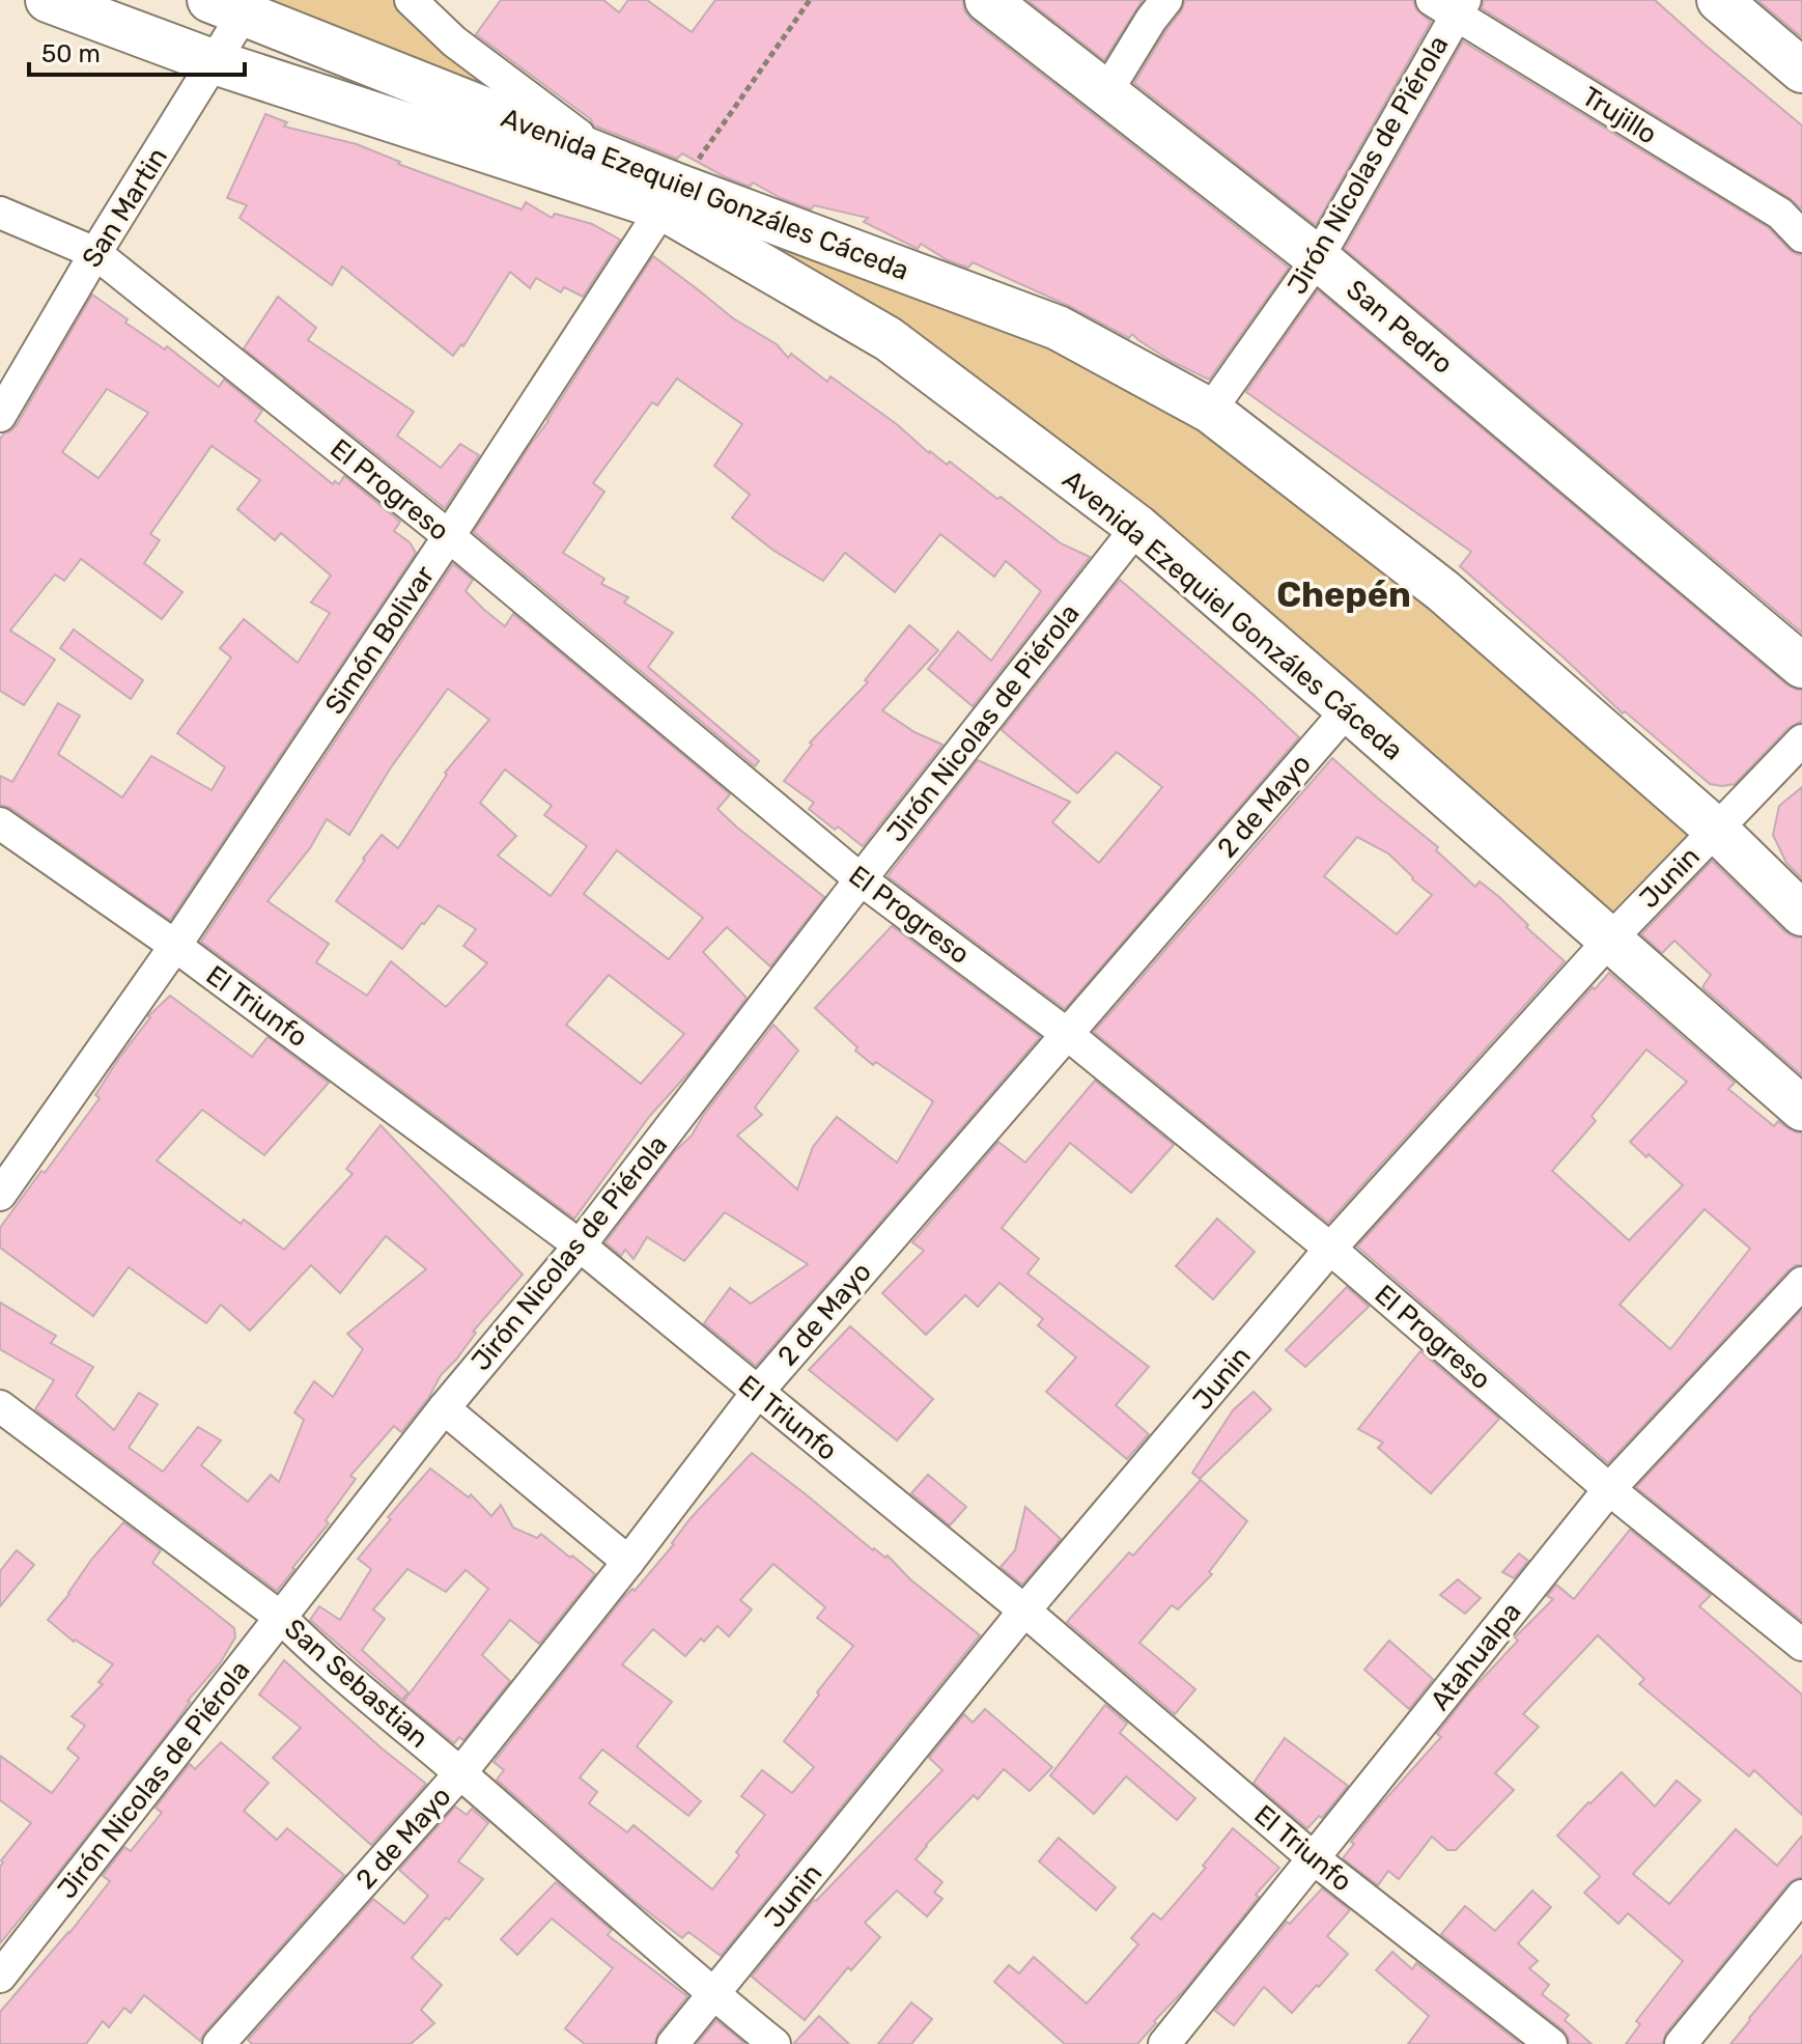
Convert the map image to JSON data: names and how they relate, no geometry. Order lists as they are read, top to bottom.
{
  "streets": {
    "main road": ["Avenida Ezequiel Gonzáles Cáceda", "San Pedro"],
    "street": [
      "Trujillo",
      "Jirón Nicolas de Piérola",
      "San Martin",
      "El Progreso",
      "Simón Bolivar",
      "2 de Mayo",
      "Junin",
      "El Triunfo",
      "Atahualpa",
      "San Sebastian"
    ]
  },
  "crossings": [
    ["Trujillo", "Jirón Nicolas de Piérola"],
    ["Jirón Nicolas de Piérola", "Avenida Ezequiel Gonzáles Cáceda"],
    ["Jirón Nicolas de Piérola", "San Pedro"],
    ["Jirón Nicolas de Piérola", "El Progreso"],
    ["Jirón Nicolas de Piérola", "El Triunfo"],
    ["Jirón Nicolas de Piérola", "San Sebastian"],
    ["Avenida Ezequiel Gonzáles Cáceda", "San Martin"],
    ["Avenida Ezequiel Gonzáles Cáceda", "Simón Bolivar"],
    ["Avenida Ezequiel Gonzáles Cáceda", "2 de Mayo"],
    ["Avenida Ezequiel Gonzáles Cáceda", "Junin"],
    ["San Martin", "El Progreso"],
    ["El Progreso", "Simón Bolivar"],
    ["El Progreso", "2 de Mayo"],
    ["El Progreso", "Junin"],
    ["El Progreso", "Atahualpa"],
    ["Simón Bolivar", "El Triunfo"],
    ["2 de Mayo", "El Triunfo"],
    ["2 de Mayo", "San Sebastian"],
    ["Junin", "El Triunfo"],
    ["Junin", "San Sebastian"],
    ["El Triunfo", "Atahualpa"]
  ],
  "districts": ["Chepén"],
  "scale_bar": "50 m"
}
